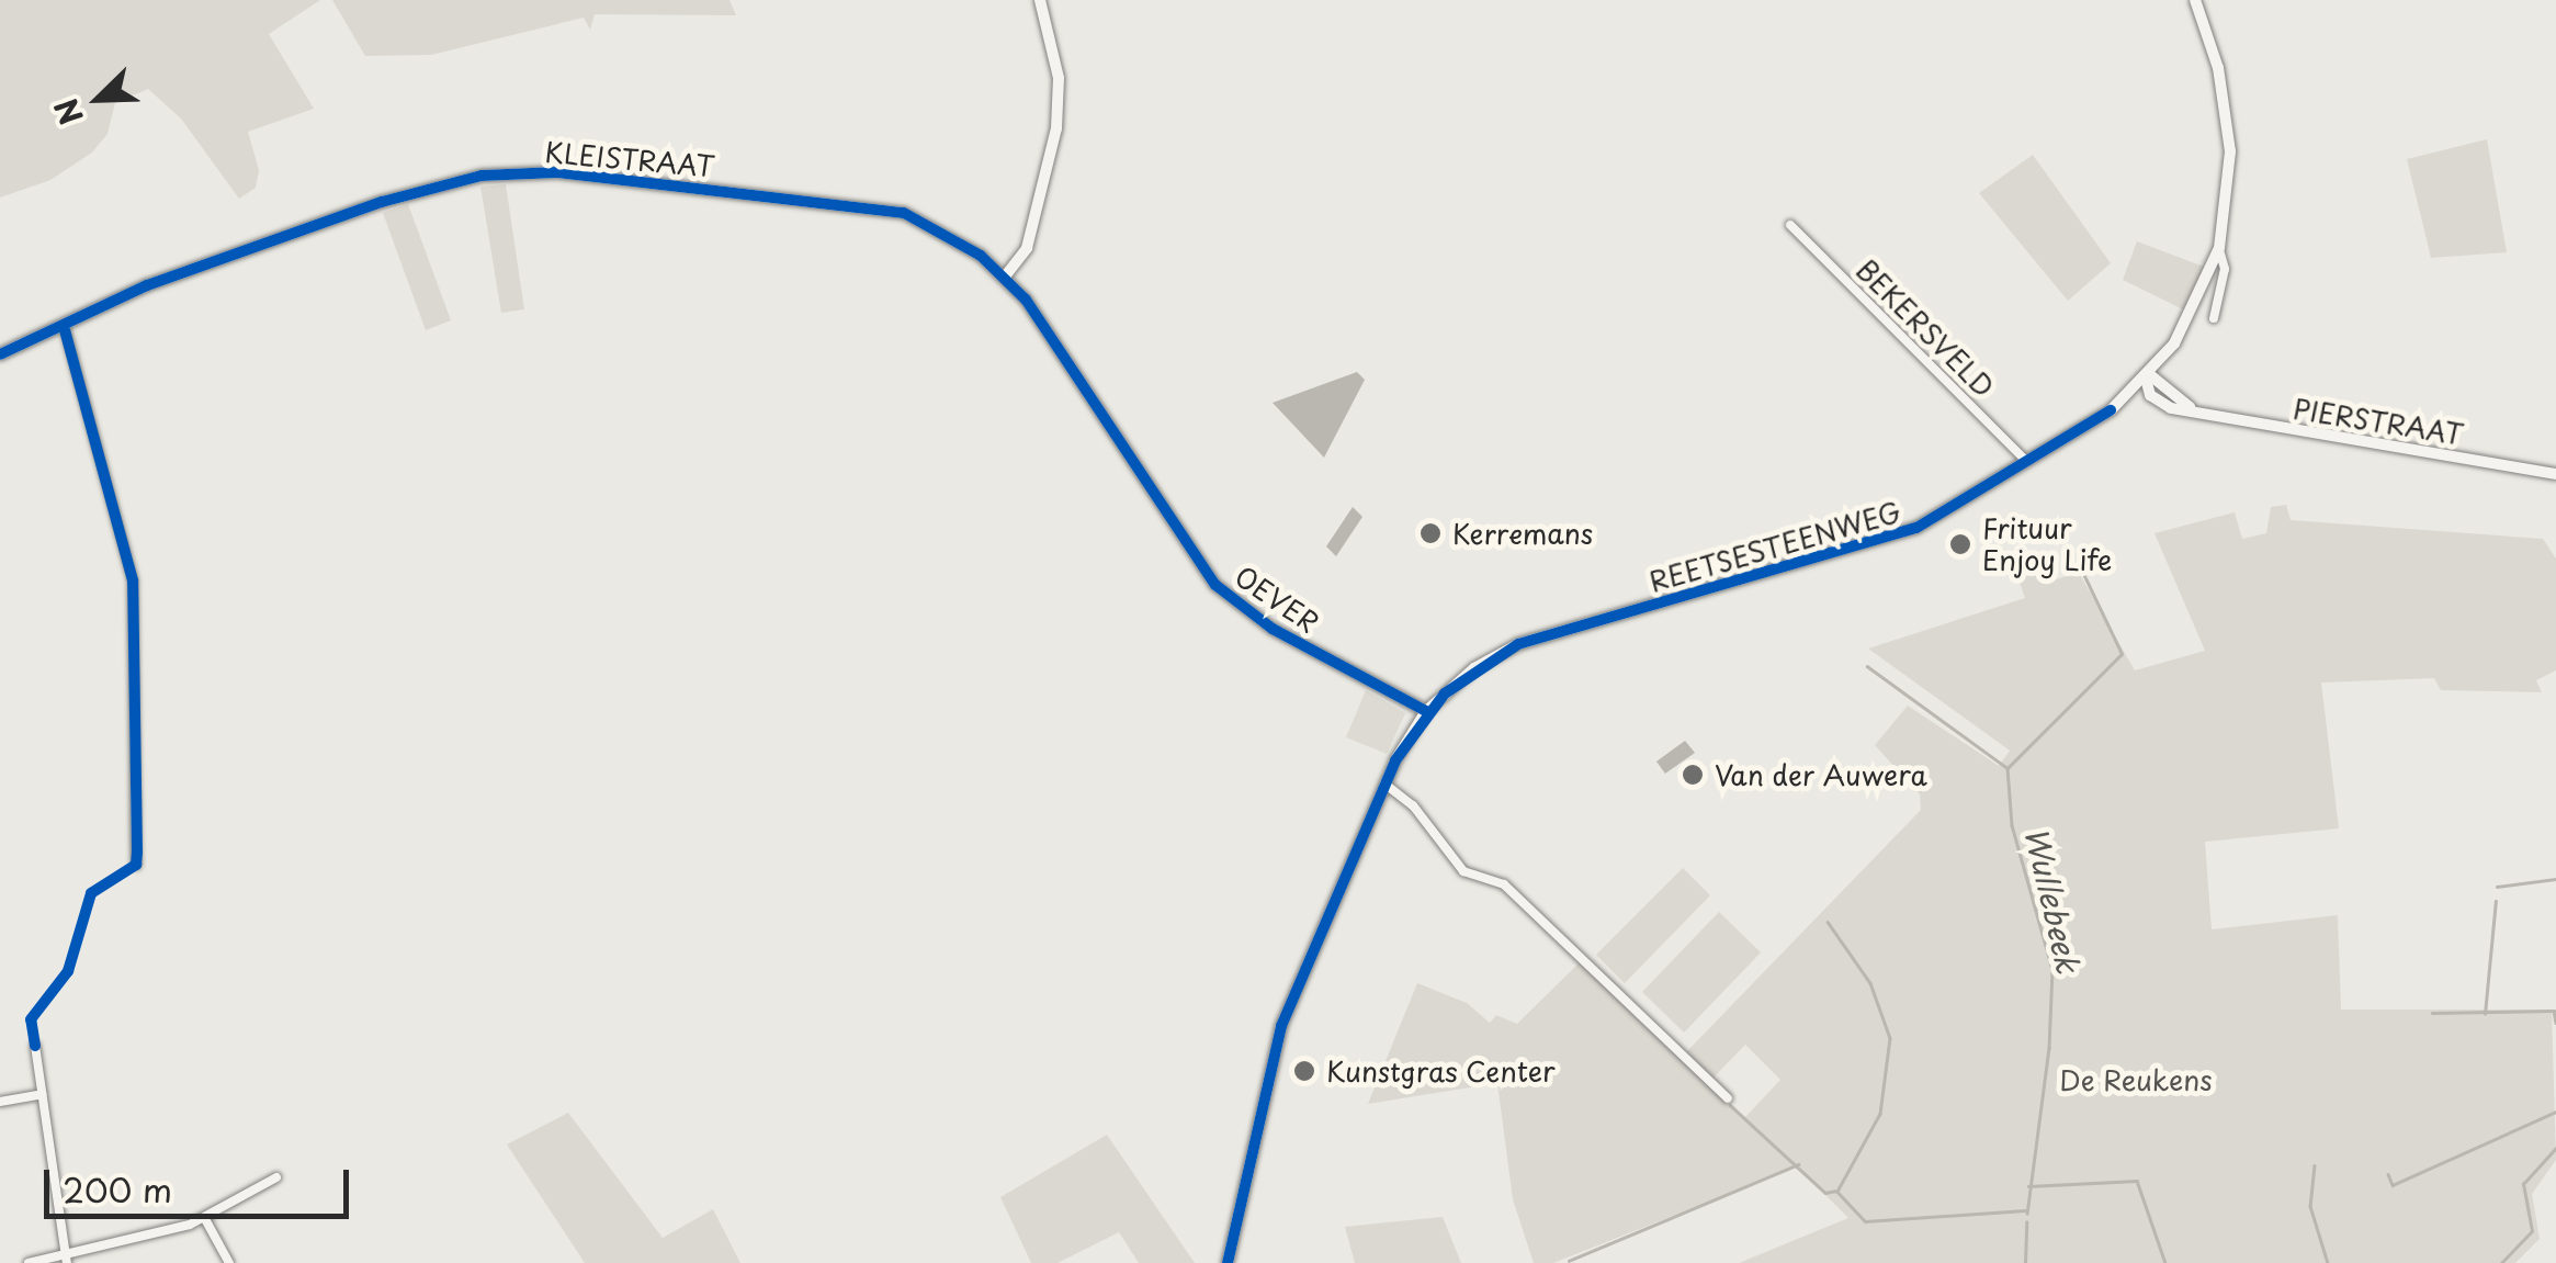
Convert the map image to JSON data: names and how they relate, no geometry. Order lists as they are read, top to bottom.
{
  "streets": {
    "street": [
      "KLEISTRAAT",
      "BEKERSVELD",
      "PIERSTRAAT",
      "REETSESTEENWEG",
      "OEVER"
    ]
  },
  "crossings": [
    ["KLEISTRAAT", "OEVER"],
    ["BEKERSVELD", "REETSESTEENWEG"],
    ["PIERSTRAAT", "REETSESTEENWEG"],
    ["REETSESTEENWEG", "OEVER"]
  ],
  "water": ["Wullebeek"],
  "parks": ["De Reukens"],
  "places": [
    "Kerremans",
    "Frituur Enjoy Life",
    "Van der Auwera",
    "Kunstgras Center"
  ],
  "scale_bar": "200 m",
  "north": "bottom left"
}
